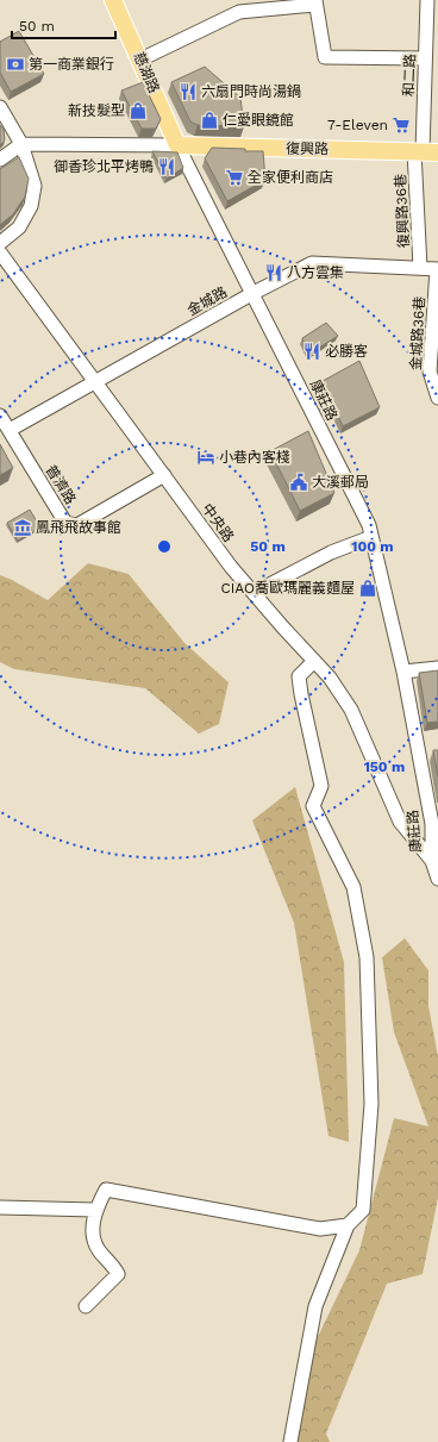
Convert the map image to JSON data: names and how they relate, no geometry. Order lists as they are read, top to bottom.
{
  "streets": {
    "main road": ["慈湖路", "復興路"],
    "street": [
      "和二路",
      "復興路36巷",
      "金城路",
      "金城路36巷",
      "康莊路",
      "普濟路",
      "中央路"
    ]
  },
  "crossings": [
    ["慈湖路", "復興路"],
    ["慈湖路", "康莊路"],
    ["和二路", "復興路"],
    ["和二路", "復興路36巷"],
    ["復興路", "復興路36巷"],
    ["復興路", "康莊路"],
    ["復興路36巷", "金城路"],
    ["金城路", "金城路36巷"],
    ["金城路", "康莊路"],
    ["金城路", "普濟路"],
    ["金城路", "中央路"],
    ["康莊路", "中央路"],
    ["普濟路", "中央路"]
  ],
  "places": {
    "bank": ["第一商業銀行"],
    "restaurant": [
      "六扇門時尚湯鍋",
      "御香珍北平烤鴨",
      "八方雲集",
      "必勝客"
    ],
    "shop": ["新技髮型", "仁愛眼鏡館", "CIAO喬歐瑪麗義麵屋"],
    "supermarket": ["7-Eleven", "全家便利商店"],
    "hotel": ["小巷內客棧"],
    "public building": ["大溪郵局"],
    "museum": ["鳳飛飛故事館"]
  },
  "scale_bar": "50 m",
  "rings": ["50 m", "100 m", "150 m"]
}
